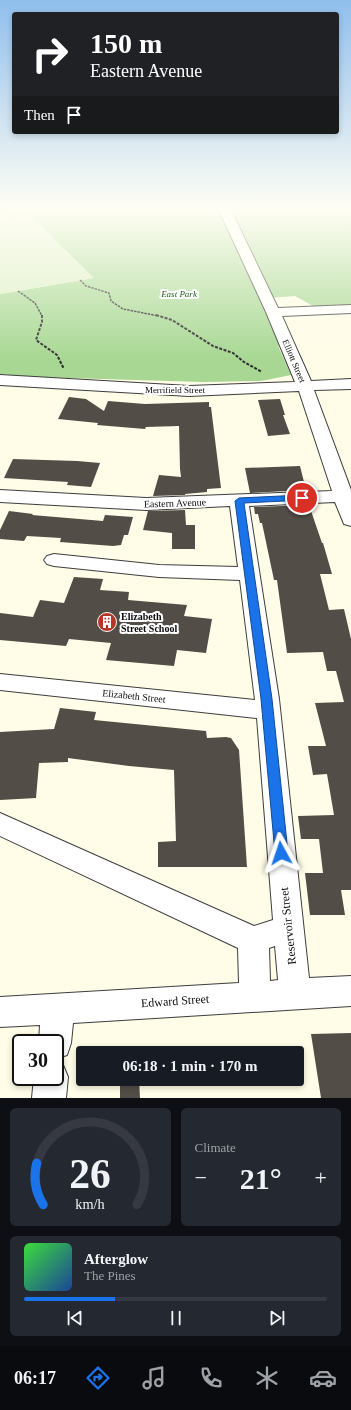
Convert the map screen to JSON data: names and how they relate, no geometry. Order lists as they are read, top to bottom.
{
  "streets": {
    "street": [
      "Elliott Street",
      "Merrifield Street",
      "Eastern Avenue",
      "Elizabeth Street",
      "Reservoir Street",
      "Edward Street"
    ]
  },
  "crossings": [
    ["Elliott Street", "Merrifield Street"],
    ["Elliott Street", "Eastern Avenue"],
    ["Eastern Avenue", "Reservoir Street"],
    ["Elizabeth Street", "Reservoir Street"],
    ["Reservoir Street", "Edward Street"]
  ],
  "parks": ["East Park"],
  "places": {
    "building": ["Elizabeth Street School"]
  },
  "page": {
    "turn": ["150 m", "Eastern Avenue"],
    "then": "Then",
    "limit": "30",
    "trip": "06:18 · 1 min · 170 m",
    "tile": "Climate",
    "heat": ["−", "21°", "+"],
    "song": ["Afterglow", "The Pines"],
    "tabs": "06:17",
    "gauge": ["26", "km/h"]
  }
}
